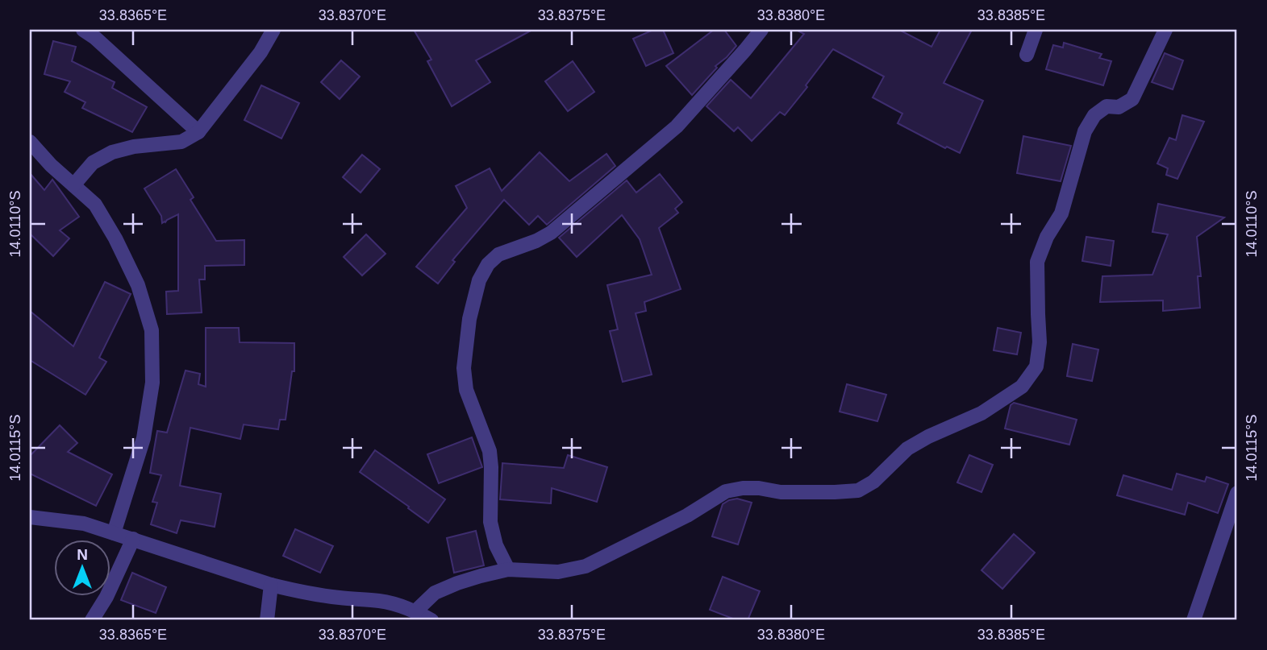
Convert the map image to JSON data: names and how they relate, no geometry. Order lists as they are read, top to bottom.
{
  "north": "top",
  "coordinates": [
    "33.8365°E",
    "33.8370°E",
    "33.8375°E",
    "33.8380°E",
    "33.8385°E",
    "14.0110°S",
    "14.0115°S"
  ]
}
